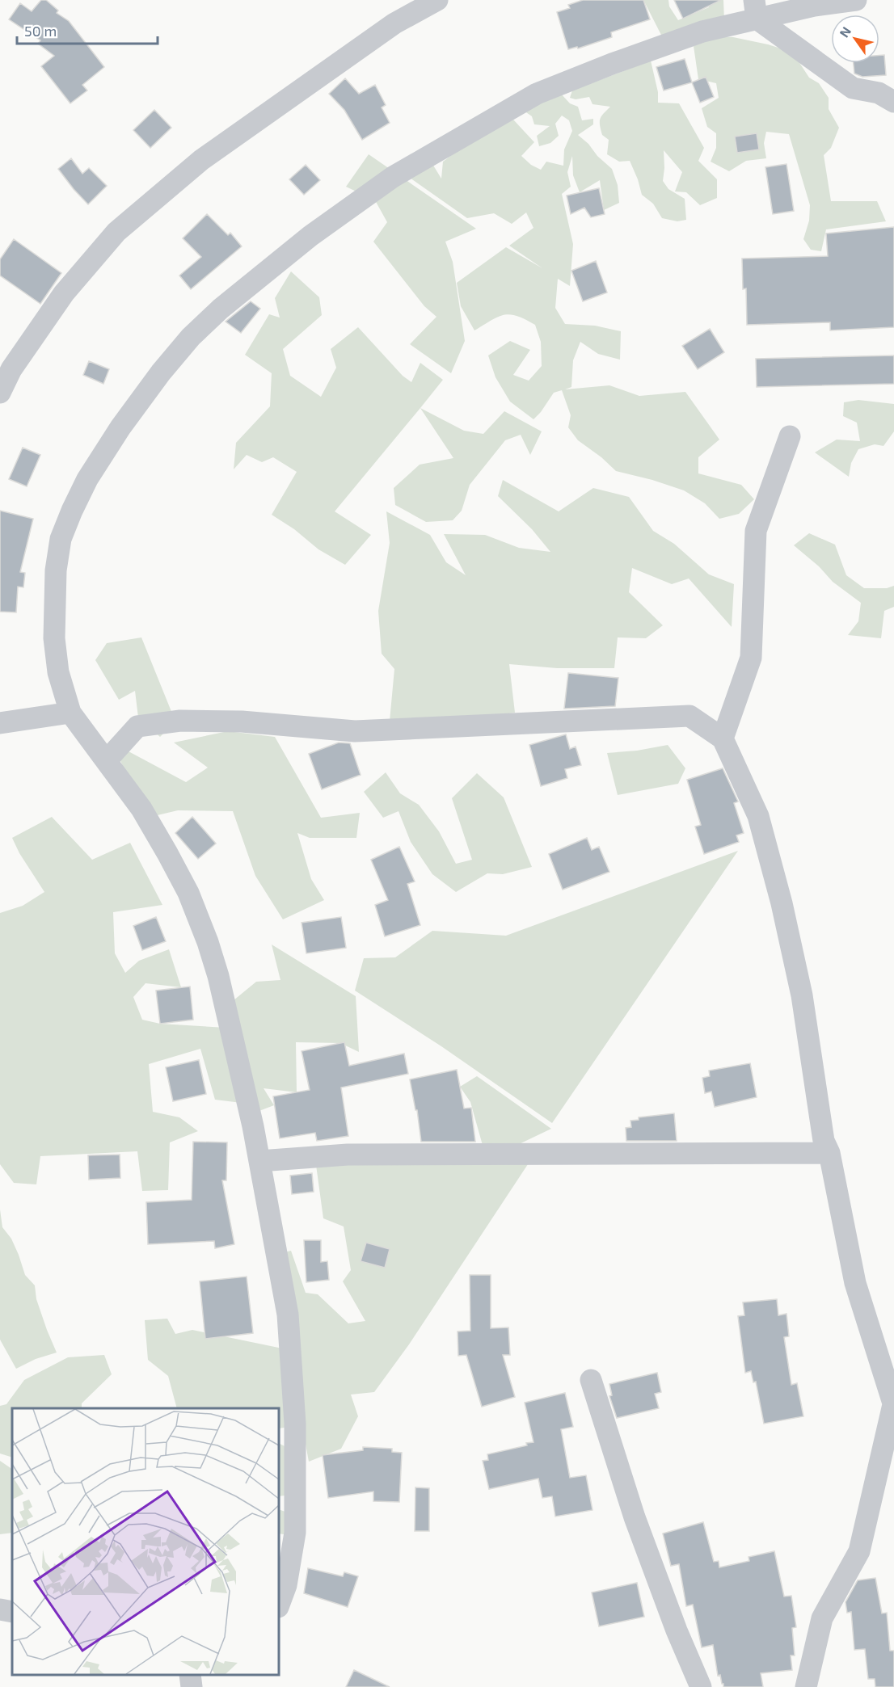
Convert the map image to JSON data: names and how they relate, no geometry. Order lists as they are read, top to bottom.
{
  "scale_bar": "50 m",
  "north": "top left"
}
